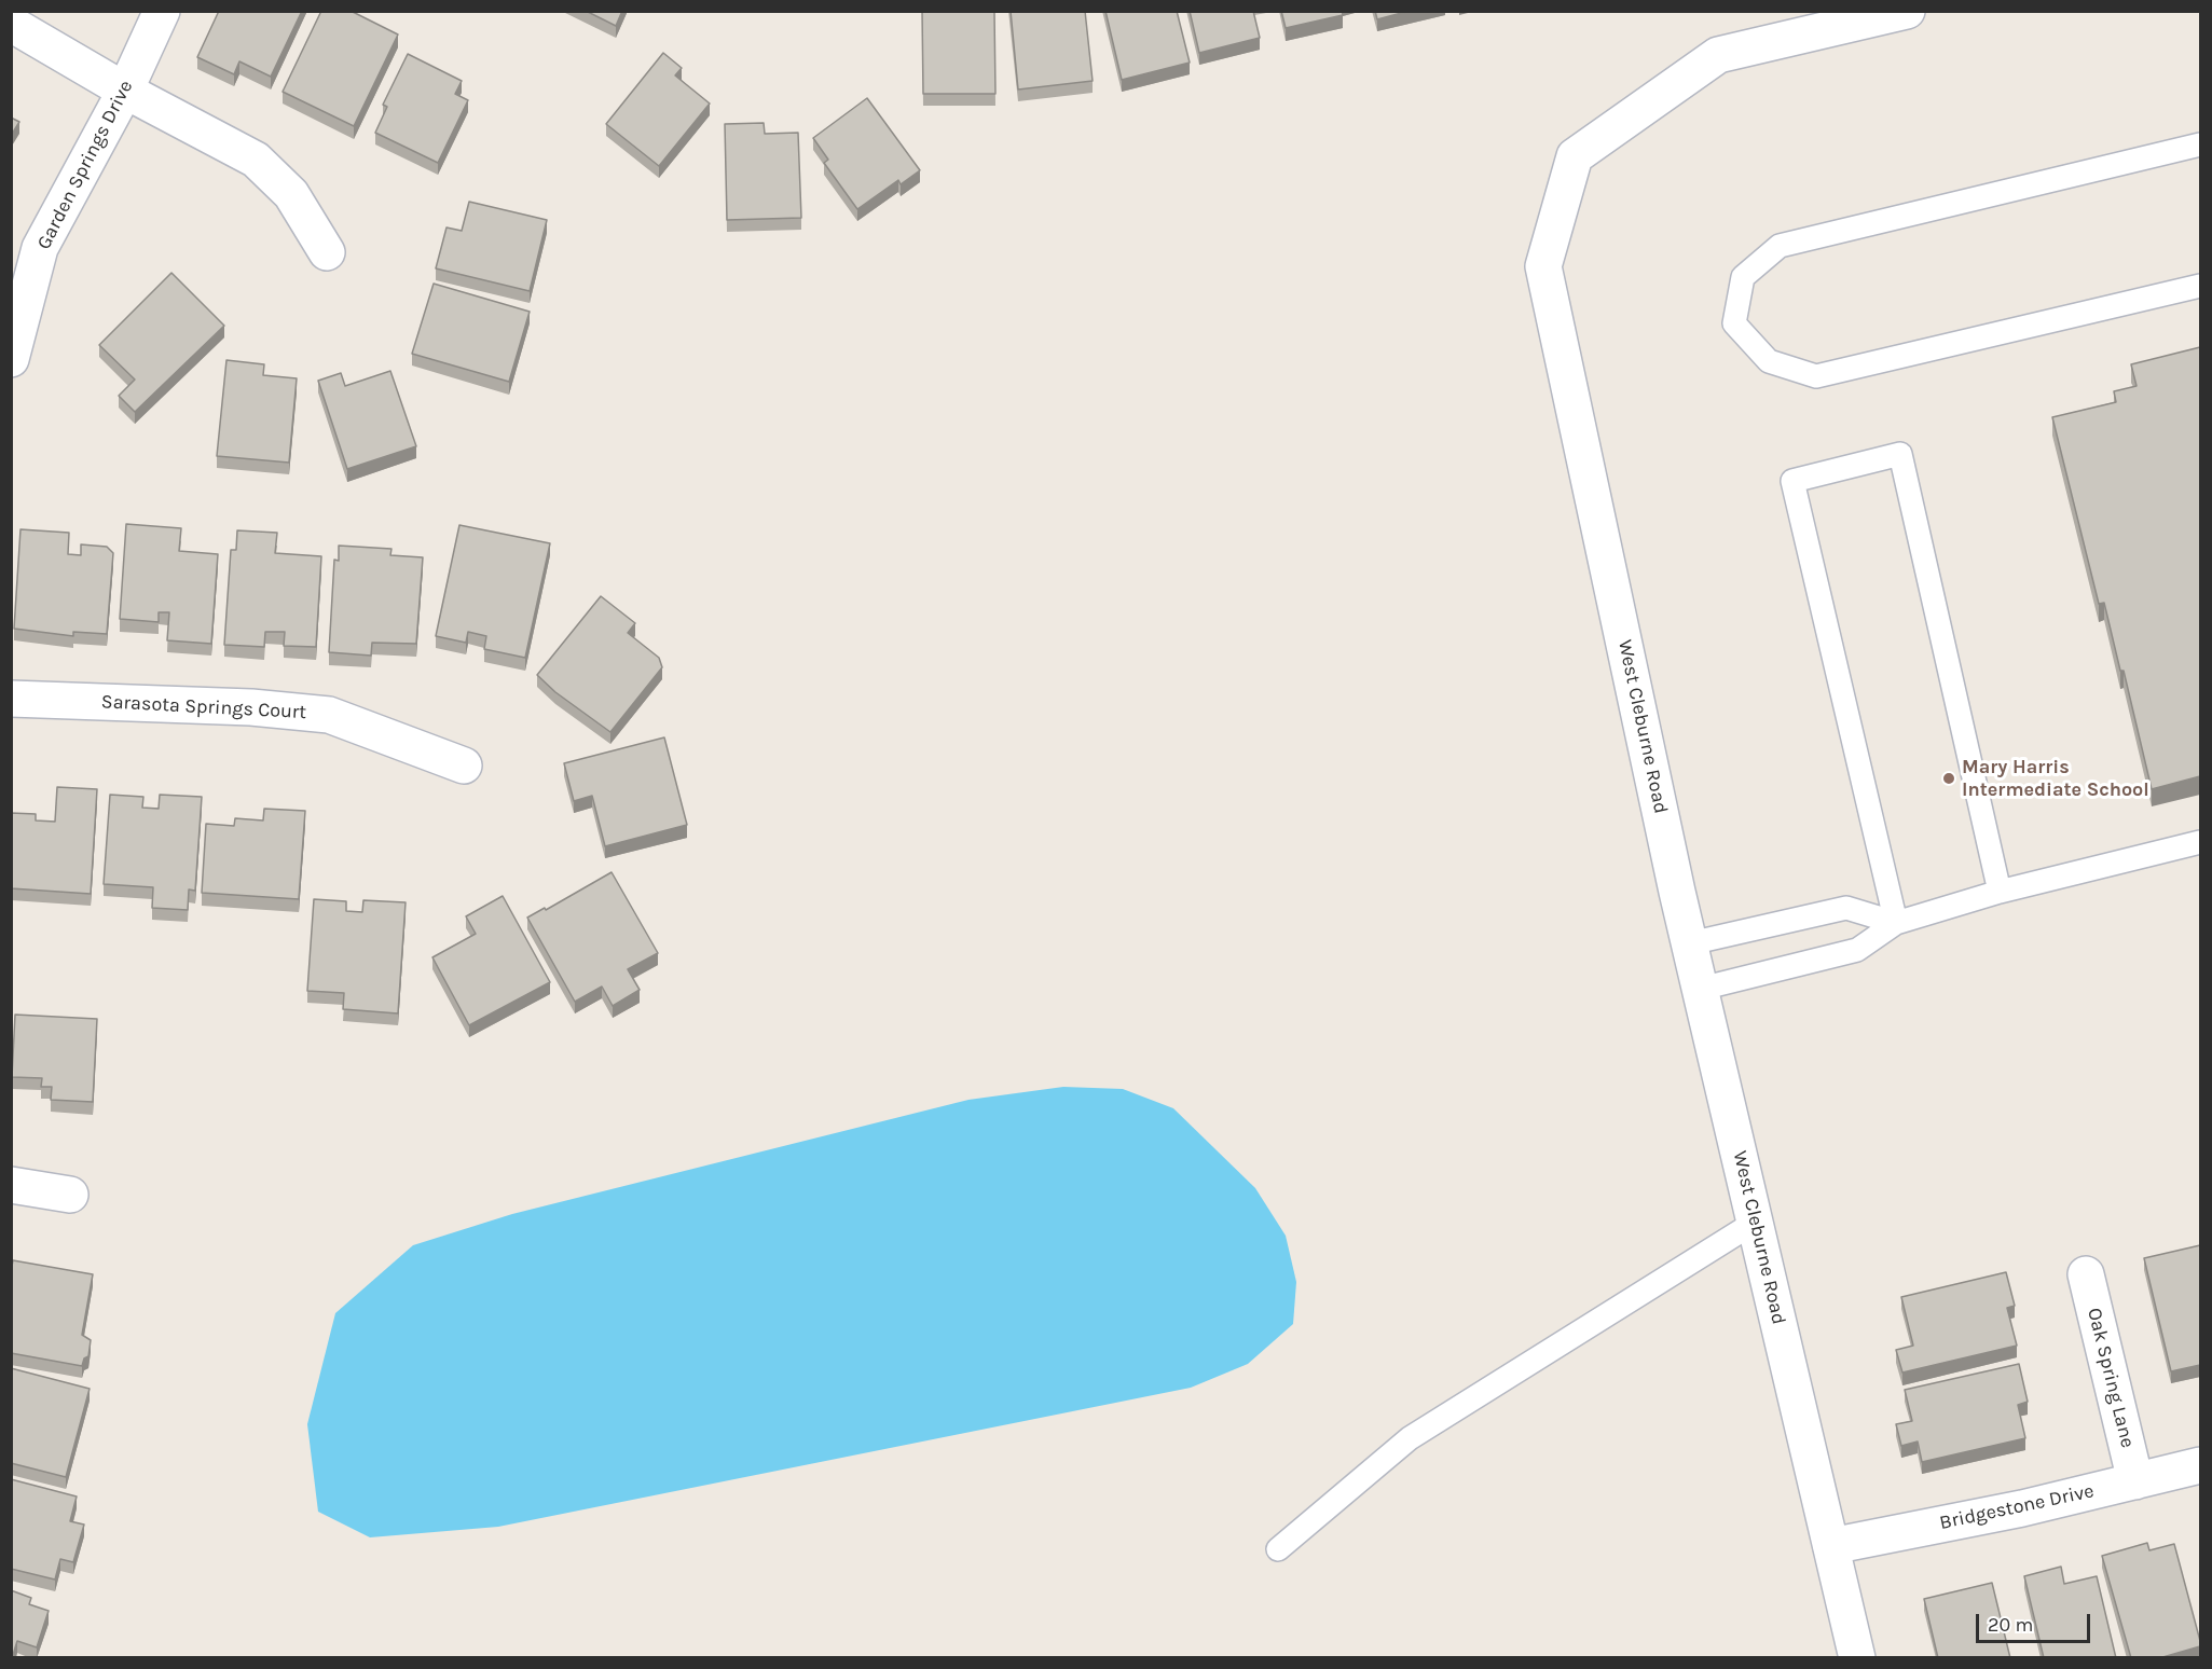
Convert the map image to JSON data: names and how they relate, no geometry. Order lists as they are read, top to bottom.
{
  "streets": {
    "street": [
      "Garden Springs Drive",
      "Sarasota Springs Court",
      "West Cleburne Road",
      "Oak Spring Lane",
      "Bridgestone Drive"
    ]
  },
  "crossings": [
    ["West Cleburne Road", "Bridgestone Drive"],
    ["Oak Spring Lane", "Bridgestone Drive"]
  ],
  "places": ["Mary Harris Intermediate School"],
  "scale_bar": "20 m"
}
